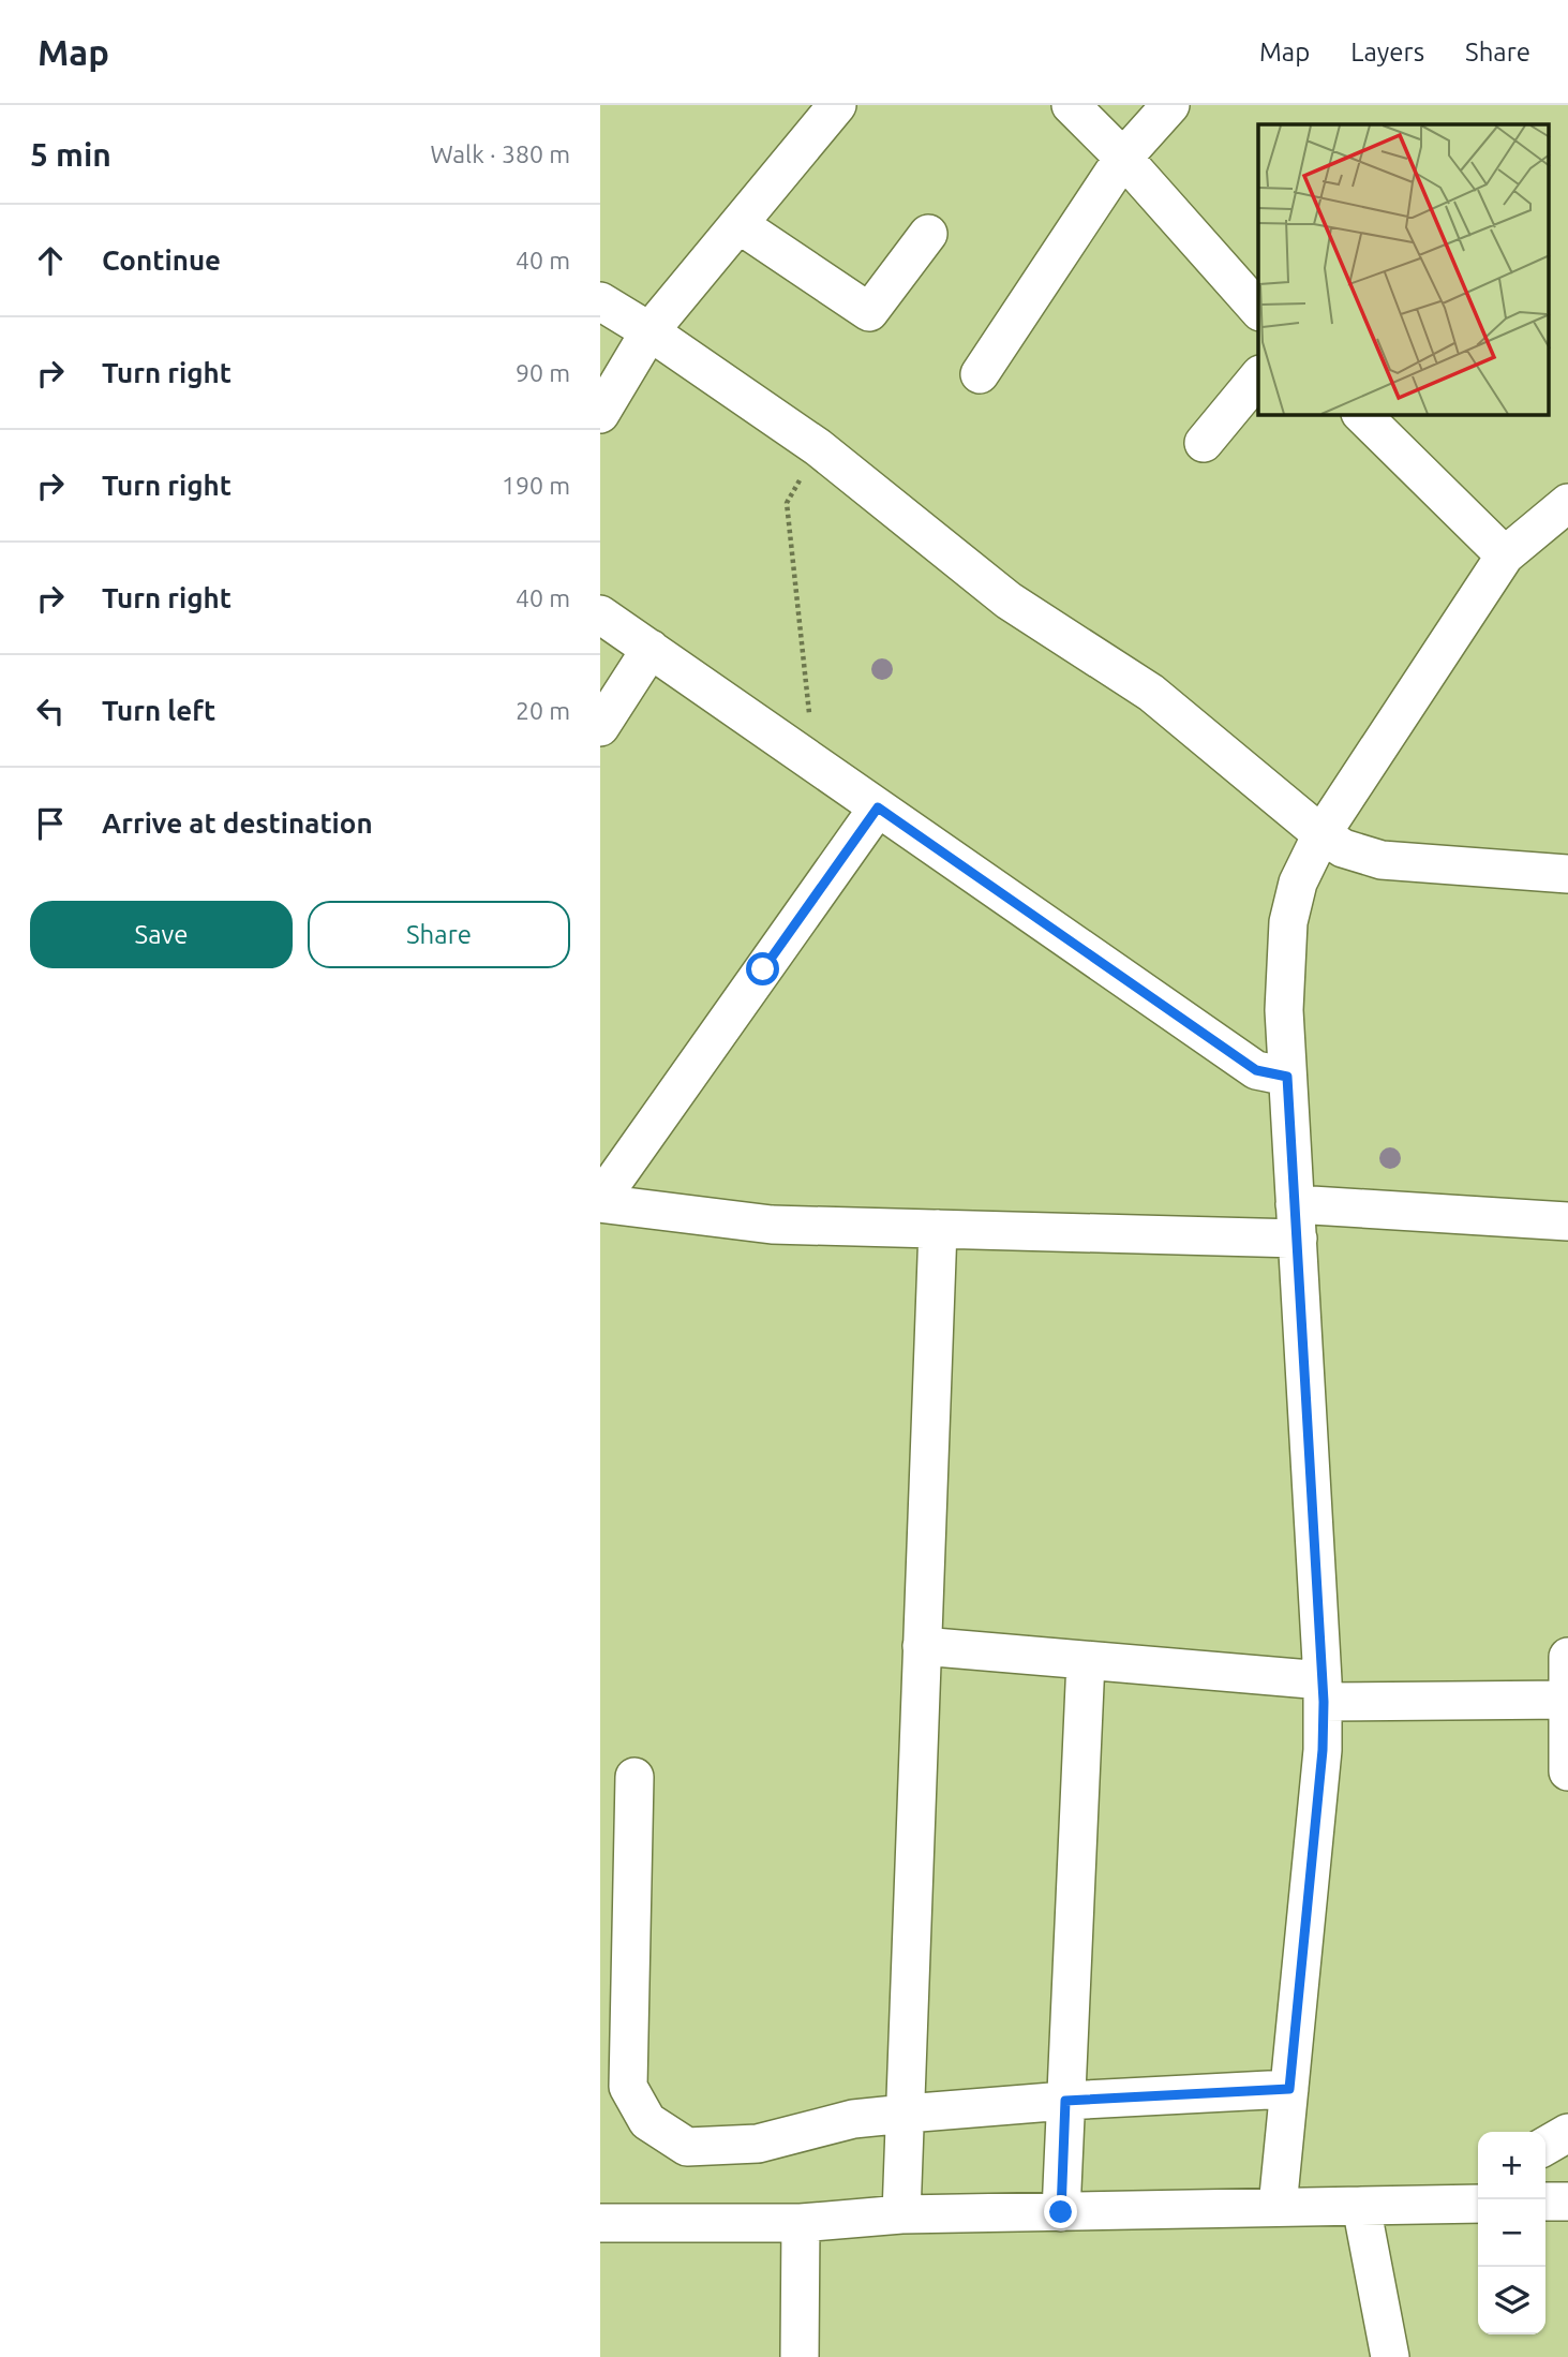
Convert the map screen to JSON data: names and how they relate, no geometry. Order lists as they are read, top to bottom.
{
  "page": {
    "header": "Map",
    "nav": ["Map", "Layers", "Share"],
    "heading": ["5 min", "Walk · 380 m"],
    "list": [
      ["Continue", "40 m"],
      ["Turn right", "90 m"],
      ["Turn right", "190 m"],
      ["Turn right", "40 m"],
      ["Turn left", "20 m"],
      "Arrive at destination"
    ],
    "buttons": ["Save", "Share"],
    "map_buttons": ["+", "−"]
  }
}
